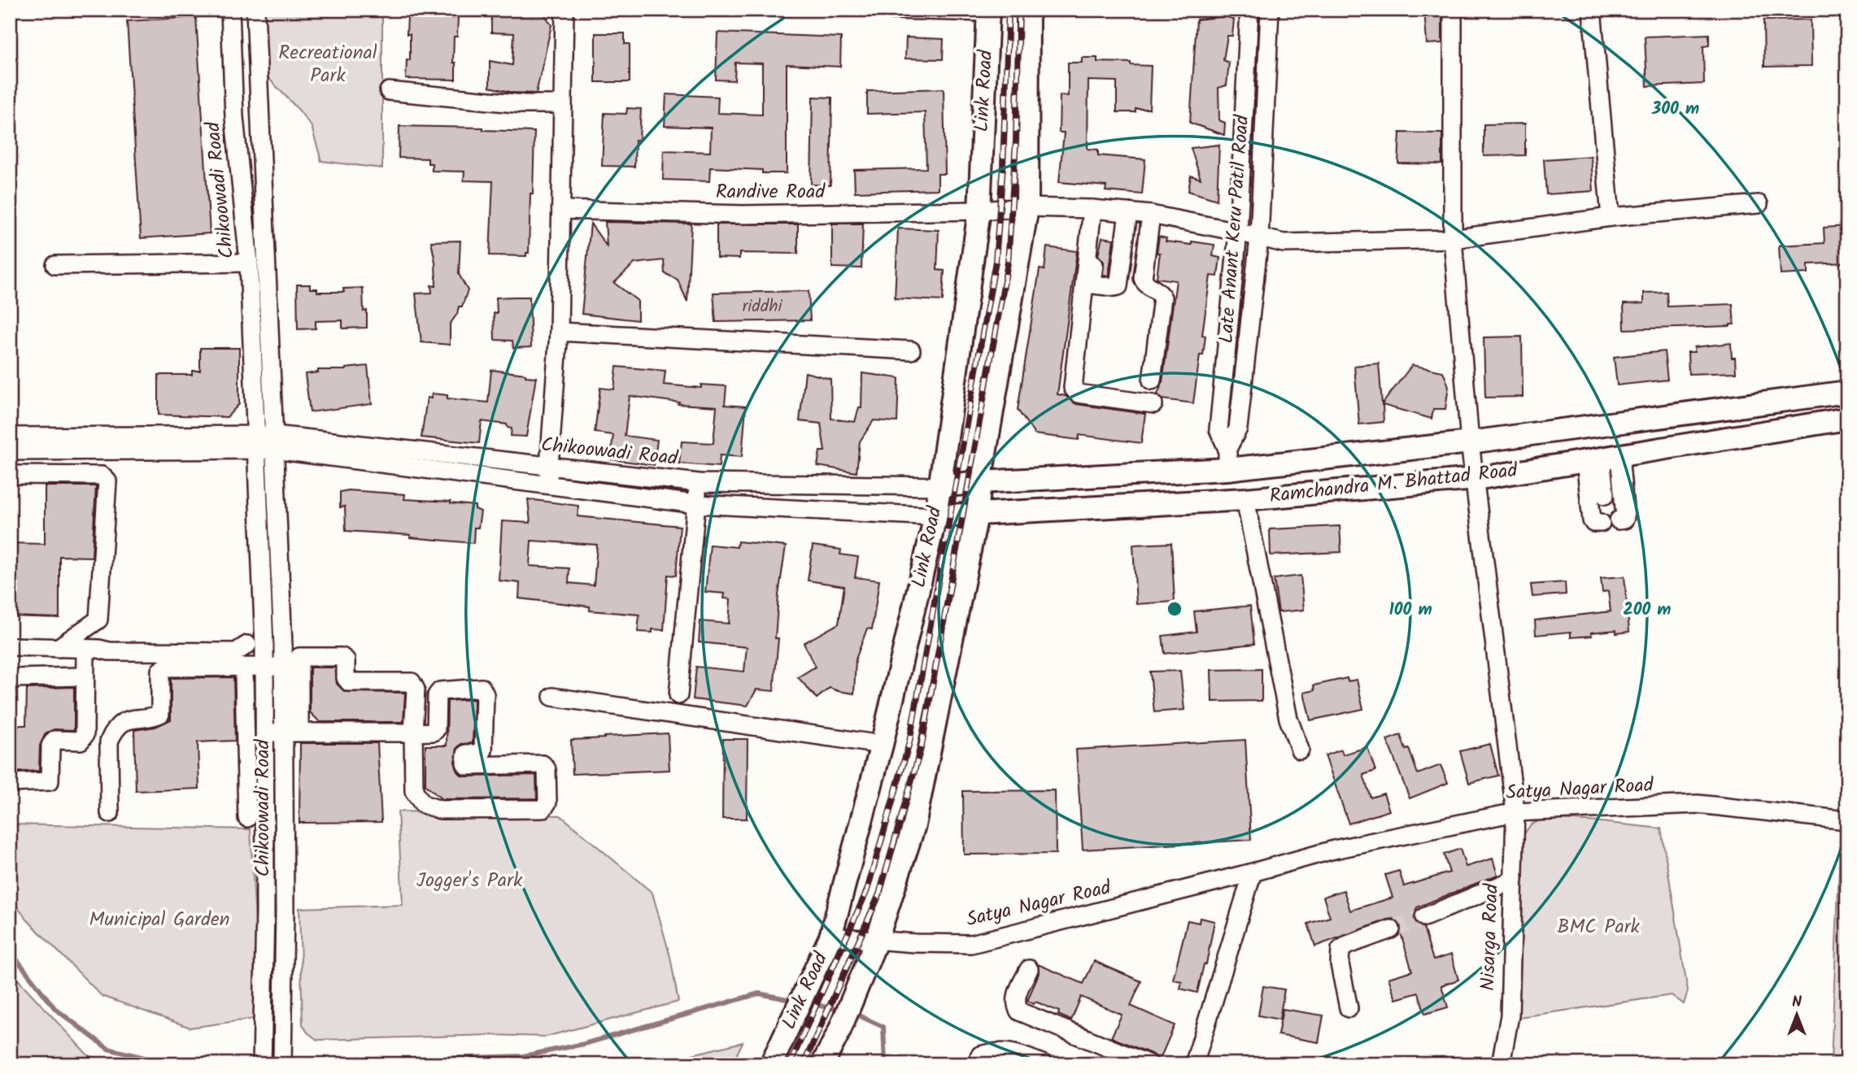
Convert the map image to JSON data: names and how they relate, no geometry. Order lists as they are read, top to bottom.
{
  "streets": {
    "main road": ["Link Road", "Ramchandra M. Bhattad Road"],
    "street": [
      "Chikoowadi Road",
      "Randive Road",
      "Late Anant Keru Patil Road",
      "Satya Nagar Road",
      "Nisarga Road"
    ]
  },
  "crossings": [
    ["Link Road", "Chikoowadi Road"],
    ["Link Road", "Randive Road"],
    ["Link Road", "Ramchandra M. Bhattad Road"],
    ["Link Road", "Satya Nagar Road"],
    ["Chikoowadi Road", "Ramchandra M. Bhattad Road"],
    ["Randive Road", "Late Anant Keru Patil Road"],
    ["Randive Road", "Nisarga Road"],
    ["Late Anant Keru Patil Road", "Ramchandra M. Bhattad Road"],
    ["Ramchandra M. Bhattad Road", "Nisarga Road"],
    ["Satya Nagar Road", "Nisarga Road"]
  ],
  "parks": [
    "Recreational Park",
    "Jogger's Park",
    "Municipal Garden",
    "BMC Park"
  ],
  "house_numbers": ["riddhi"],
  "north": "top",
  "rings": ["300 m", "100 m", "200 m"]
}
